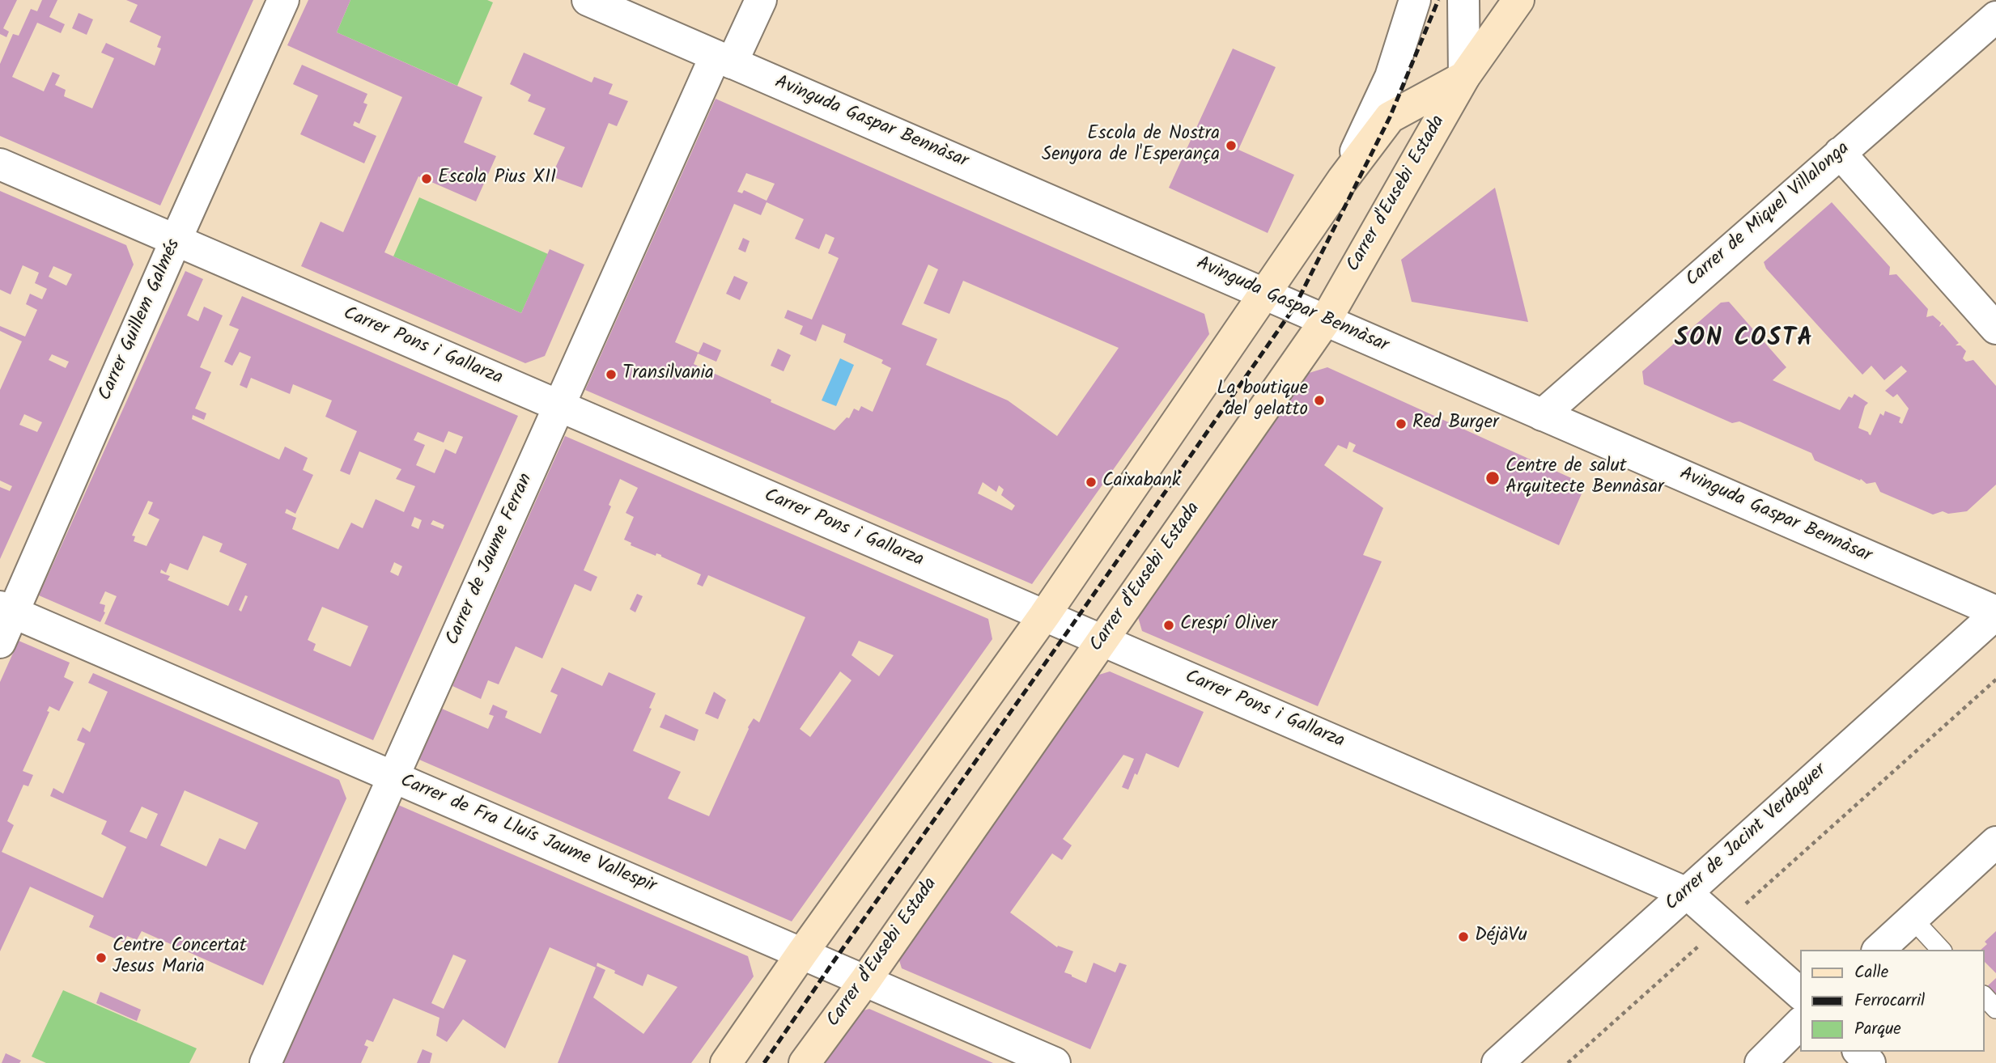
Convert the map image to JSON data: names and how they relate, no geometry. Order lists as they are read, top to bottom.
{
  "streets": {
    "main road": ["Carrer d'Eusebi Estada"],
    "street": [
      "Avinguda Gaspar Bennàsar",
      "Carrer de Miquel Villalonga",
      "Carrer Guillem Galmés",
      "Carrer Pons i Gallarza",
      "Carrer de Jaume Ferran",
      "Carrer de Fra Lluís Jaume Vallespir",
      "Carrer de Jacint Verdaguer"
    ]
  },
  "crossings": [
    ["Avinguda Gaspar Bennàsar", "Carrer d'Eusebi Estada"],
    ["Avinguda Gaspar Bennàsar", "Carrer de Miquel Villalonga"],
    ["Avinguda Gaspar Bennàsar", "Carrer de Jaume Ferran"],
    ["Avinguda Gaspar Bennàsar", "Carrer de Jacint Verdaguer"],
    ["Carrer d'Eusebi Estada", "Carrer Pons i Gallarza"],
    ["Carrer d'Eusebi Estada", "Carrer de Fra Lluís Jaume Vallespir"],
    ["Carrer Guillem Galmés", "Carrer Pons i Gallarza"],
    ["Carrer Guillem Galmés", "Carrer de Fra Lluís Jaume Vallespir"],
    ["Carrer Pons i Gallarza", "Carrer de Jaume Ferran"],
    ["Carrer Pons i Gallarza", "Carrer de Jacint Verdaguer"],
    ["Carrer de Jaume Ferran", "Carrer de Fra Lluís Jaume Vallespir"]
  ],
  "districts": ["SON COSTA"],
  "places": [
    "Escola de Nostra Senyora de l'Esperança",
    "Escola Pius XII",
    "Transilvania",
    "La boutique del gelatto",
    "Red Burger",
    "Centre de salut Arquitecte Bennàsar",
    "Caixabank",
    "Crespí Oliver",
    "DéjàVu",
    "Centre Concertat Jesus Maria"
  ],
  "legend": ["Calle", "Ferrocarril", "Parque"]
}
